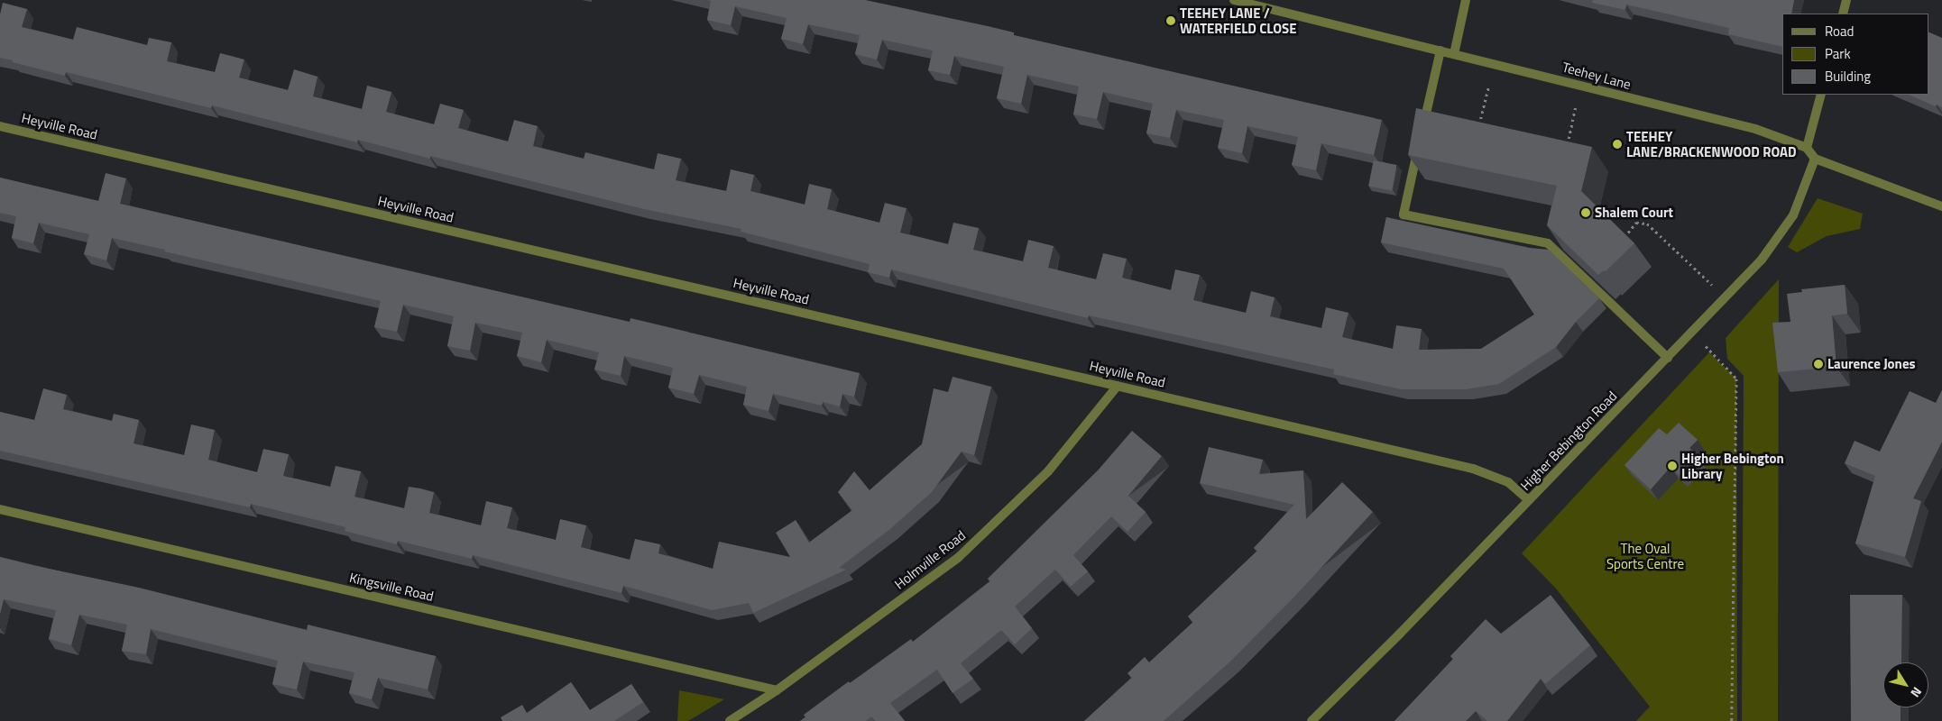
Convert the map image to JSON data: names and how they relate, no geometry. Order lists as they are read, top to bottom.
{
  "streets": {
    "street": [
      "Teehey Lane",
      "Heyville Road",
      "Higher Bebington Road",
      "Holmville Road",
      "Kingsville Road"
    ]
  },
  "crossings": [
    ["Heyville Road", "Higher Bebington Road"],
    ["Heyville Road", "Holmville Road"],
    ["Holmville Road", "Kingsville Road"]
  ],
  "parks": ["The Oval Sports Centre"],
  "places": [
    "TEEHEY LANE / WATERFIELD CLOSE",
    "TEEHEY LANE/BRACKENWOOD ROAD",
    "Shalem Court",
    "Laurence Jones",
    "Higher Bebington Library"
  ],
  "legend": ["Road", "Park", "Building"],
  "north": "bottom right"
}
